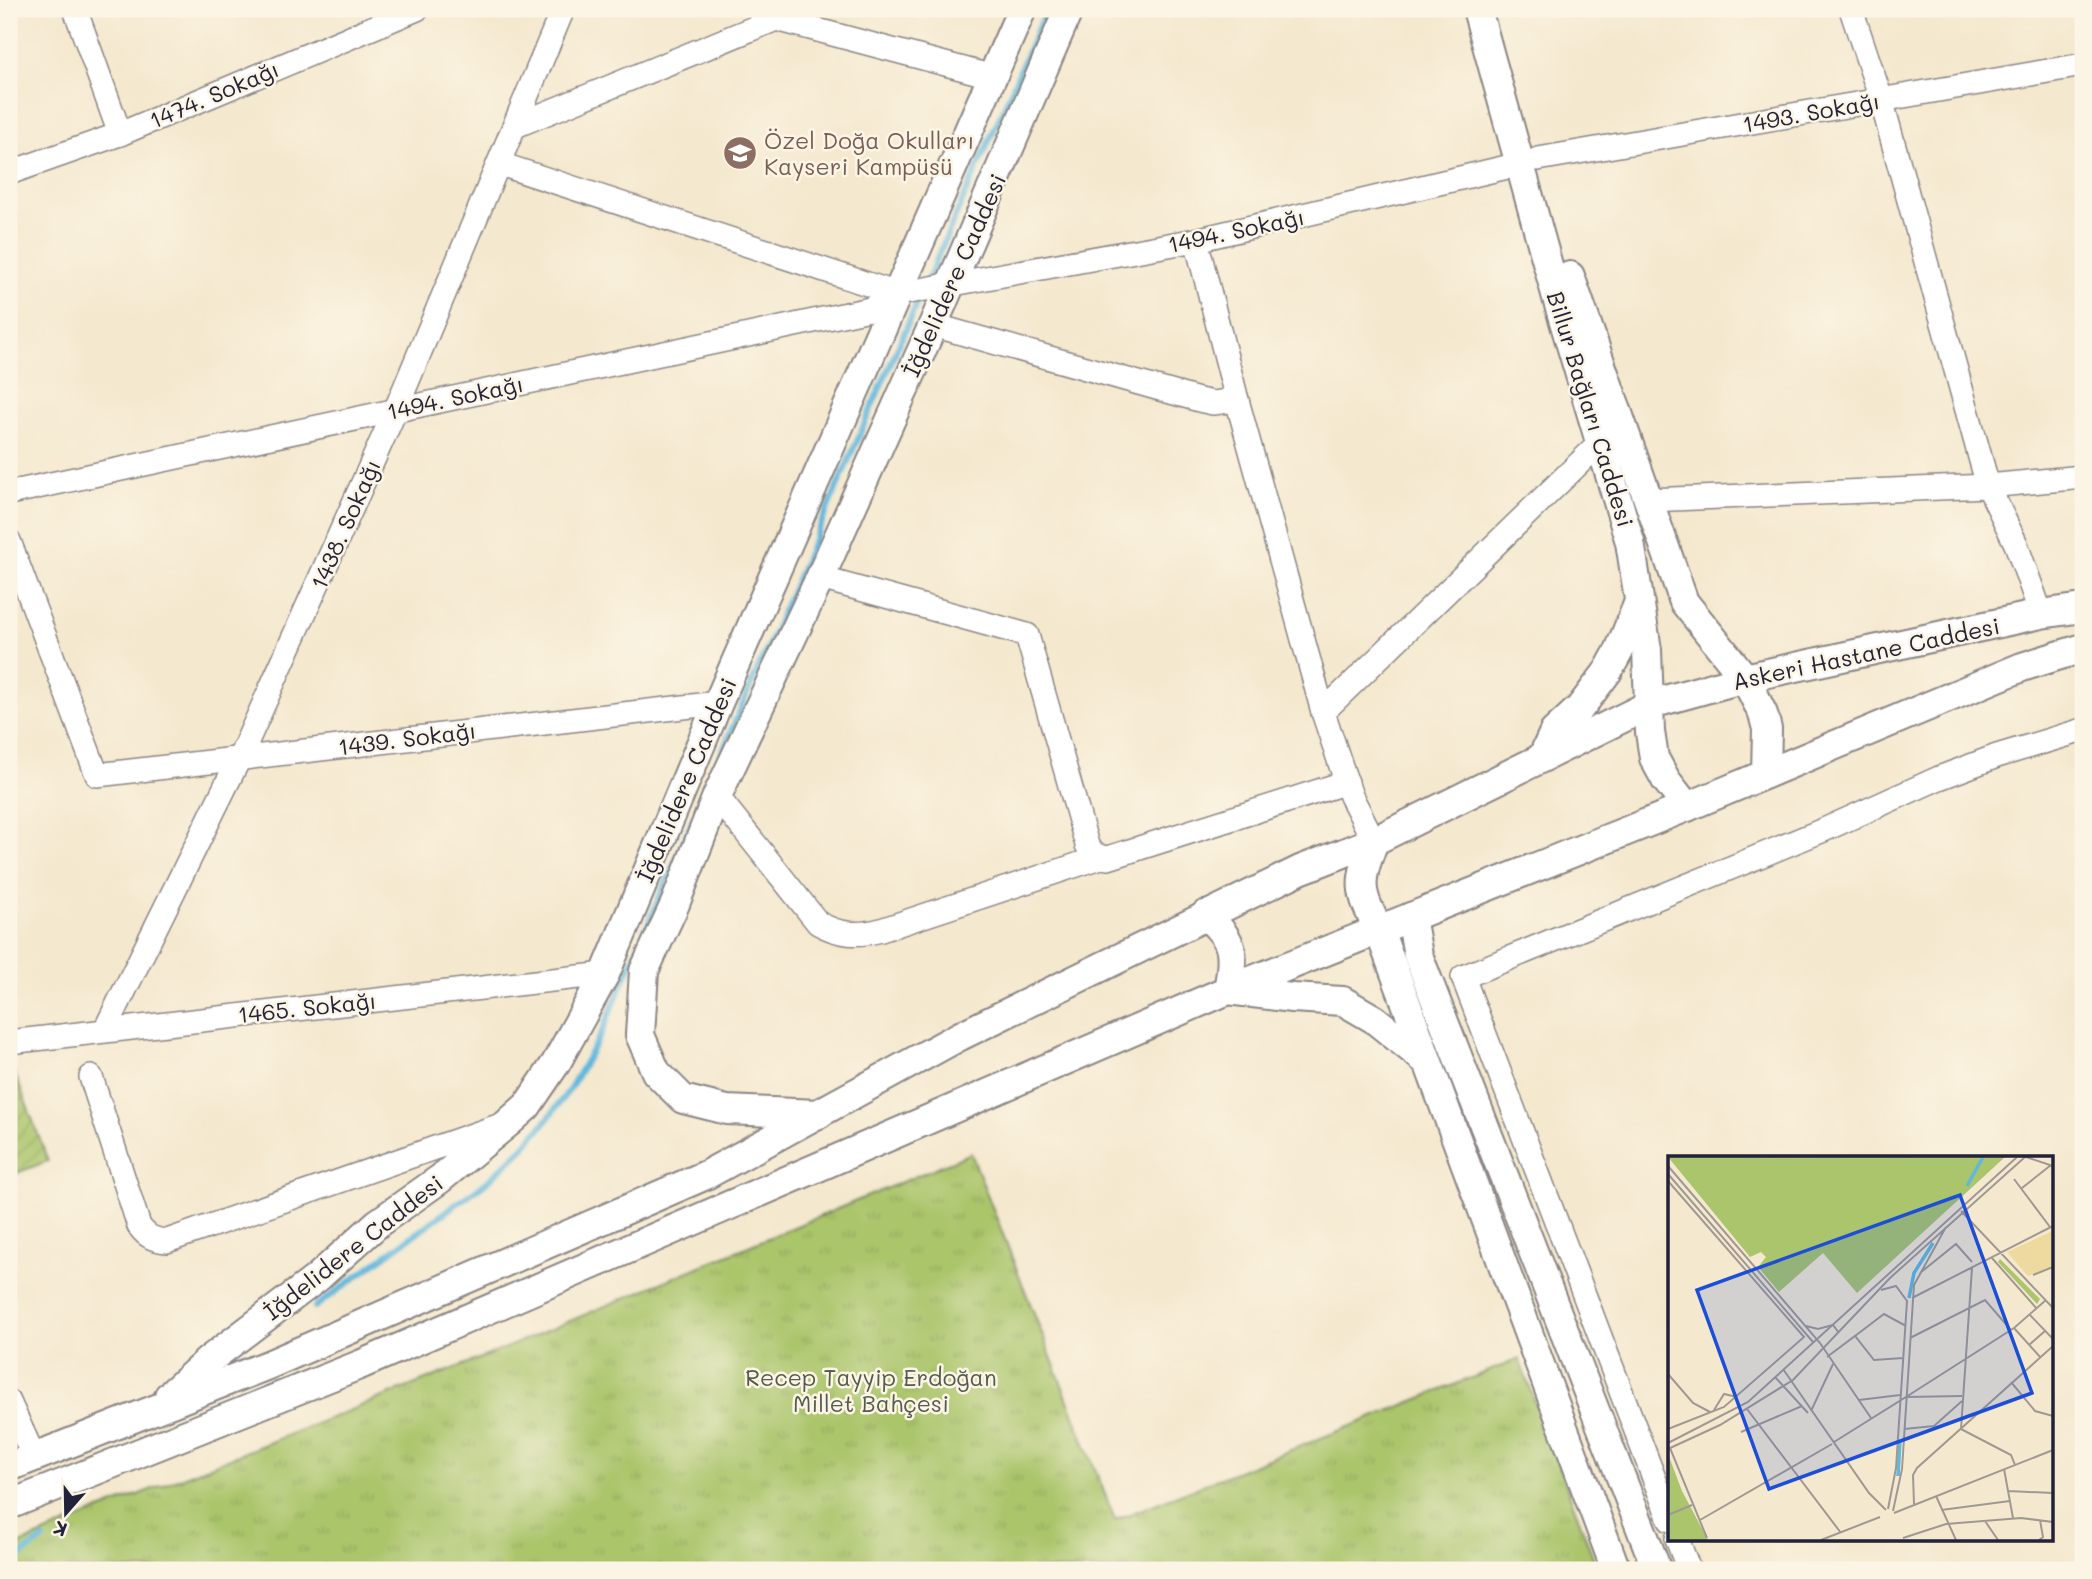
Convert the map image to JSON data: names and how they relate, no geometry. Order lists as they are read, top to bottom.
{
  "streets": {
    "street": [
      "1474. Sokağı",
      "1493. Sokağı",
      "1494. Sokağı",
      "İğdelidere Caddesi",
      "Billur Bağları Caddesi",
      "1438. Sokağı",
      "Askeri Hastane Caddesi",
      "1439. Sokağı",
      "1465. Sokağı"
    ]
  },
  "crossings": [
    ["1493. Sokağı", "1494. Sokağı"],
    ["1493. Sokağı", "Billur Bağları Caddesi"],
    ["1494. Sokağı", "İğdelidere Caddesi"],
    ["1494. Sokağı", "Billur Bağları Caddesi"],
    ["1494. Sokağı", "1438. Sokağı"],
    ["İğdelidere Caddesi", "Askeri Hastane Caddesi"],
    ["İğdelidere Caddesi", "1439. Sokağı"],
    ["İğdelidere Caddesi", "1465. Sokağı"],
    ["Billur Bağları Caddesi", "Askeri Hastane Caddesi"],
    ["1438. Sokağı", "1439. Sokağı"],
    ["1438. Sokağı", "1465. Sokağı"]
  ],
  "parks": ["Recep Tayyip Erdoğan Millet Bahçesi"],
  "places": {
    "school or university": ["Özel Doğa Okulları Kayseri Kampüsü"]
  },
  "north": "bottom"
}
